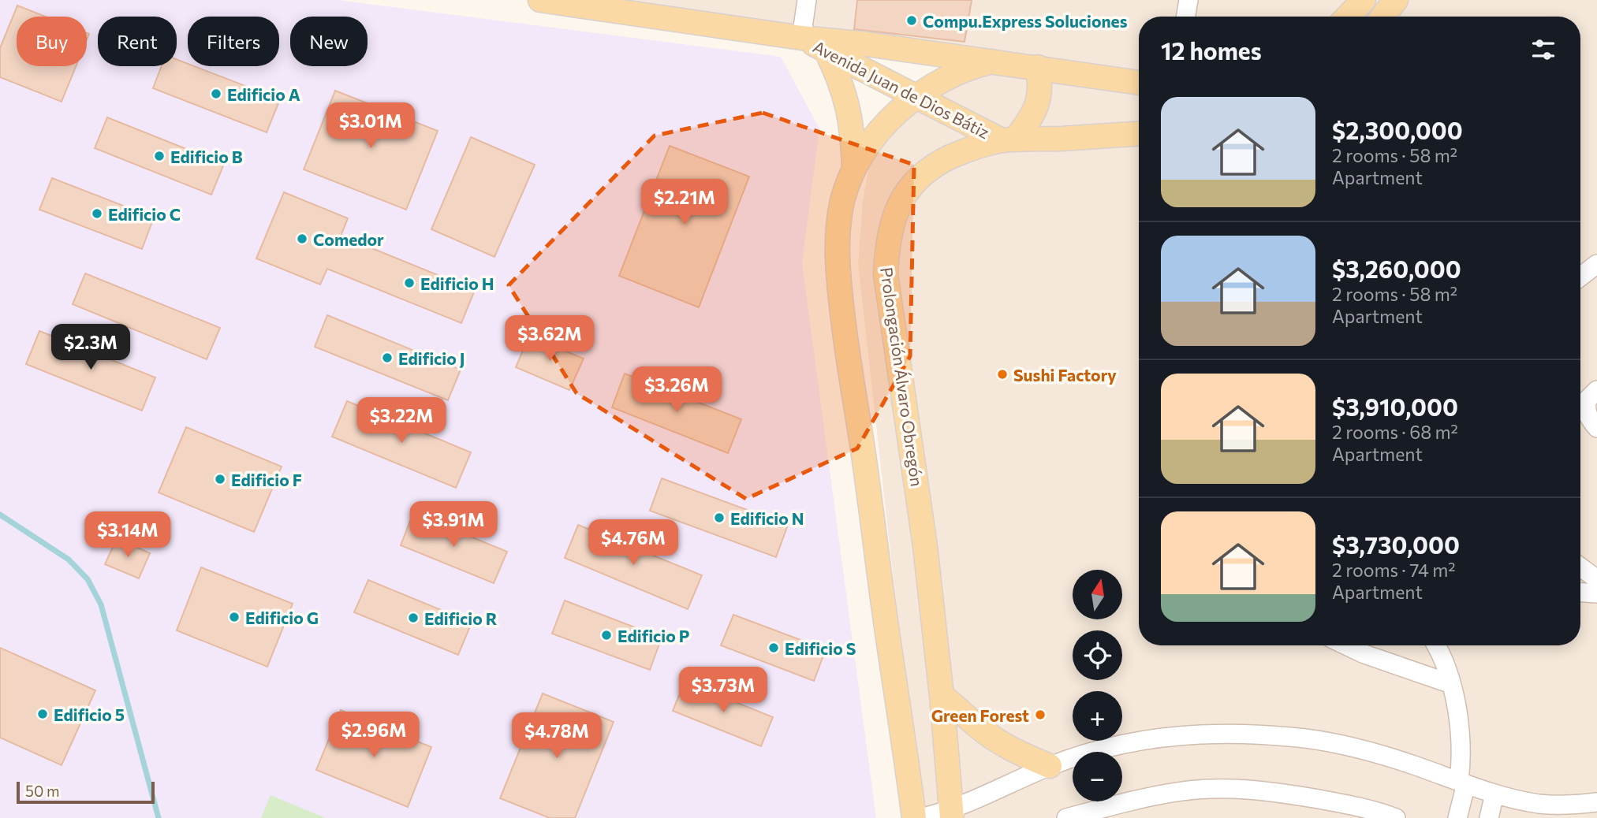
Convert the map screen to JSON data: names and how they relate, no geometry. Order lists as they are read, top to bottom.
{
  "streets": {
    "main road": ["Avenida Juan de Dios Bátiz", "Prolongación Álvaro Obregón"]
  },
  "crossings": [
    ["Avenida Juan de Dios Bátiz", "Prolongación Álvaro Obregón"]
  ],
  "places": [
    "Compu.Express Soluciones",
    "Edificio A",
    "Edificio B",
    "Edificio C",
    "Comedor",
    "Edificio H",
    "Edificio J",
    "Sushi Factory",
    "Edificio F",
    "Edificio N",
    "Edificio G",
    "Edificio R",
    "Edificio P",
    "Edificio S",
    "Edificio 5",
    "Green Forest"
  ],
  "scale_bar": "50 m",
  "north": "top",
  "page": {
    "chip": [
      "Buy",
      "Rent",
      "Filters",
      "New"
    ],
    "heading": "12 homes",
    "list": [
      {
        "name": "$2,300,000",
        "note": "2 rooms · 58 m² · Apartment"
      },
      {
        "name": "$3,260,000",
        "note": "2 rooms · 58 m² · Apartment"
      },
      {
        "name": "$3,910,000",
        "note": "2 rooms · 68 m² · Apartment"
      },
      {
        "name": "$3,730,000",
        "note": "2 rooms · 74 m² · Apartment"
      }
    ],
    "price": [
      "$3.01M",
      "$2.21M",
      "$3.62M",
      "$2.3M",
      "$3.26M",
      "$3.22M",
      "$3.91M",
      "$3.14M",
      "$4.76M",
      "$3.73M",
      "$2.96M",
      "$4.78M"
    ],
    "map_buttons": ["+", "−"],
    "scale": "50 m"
  }
}
